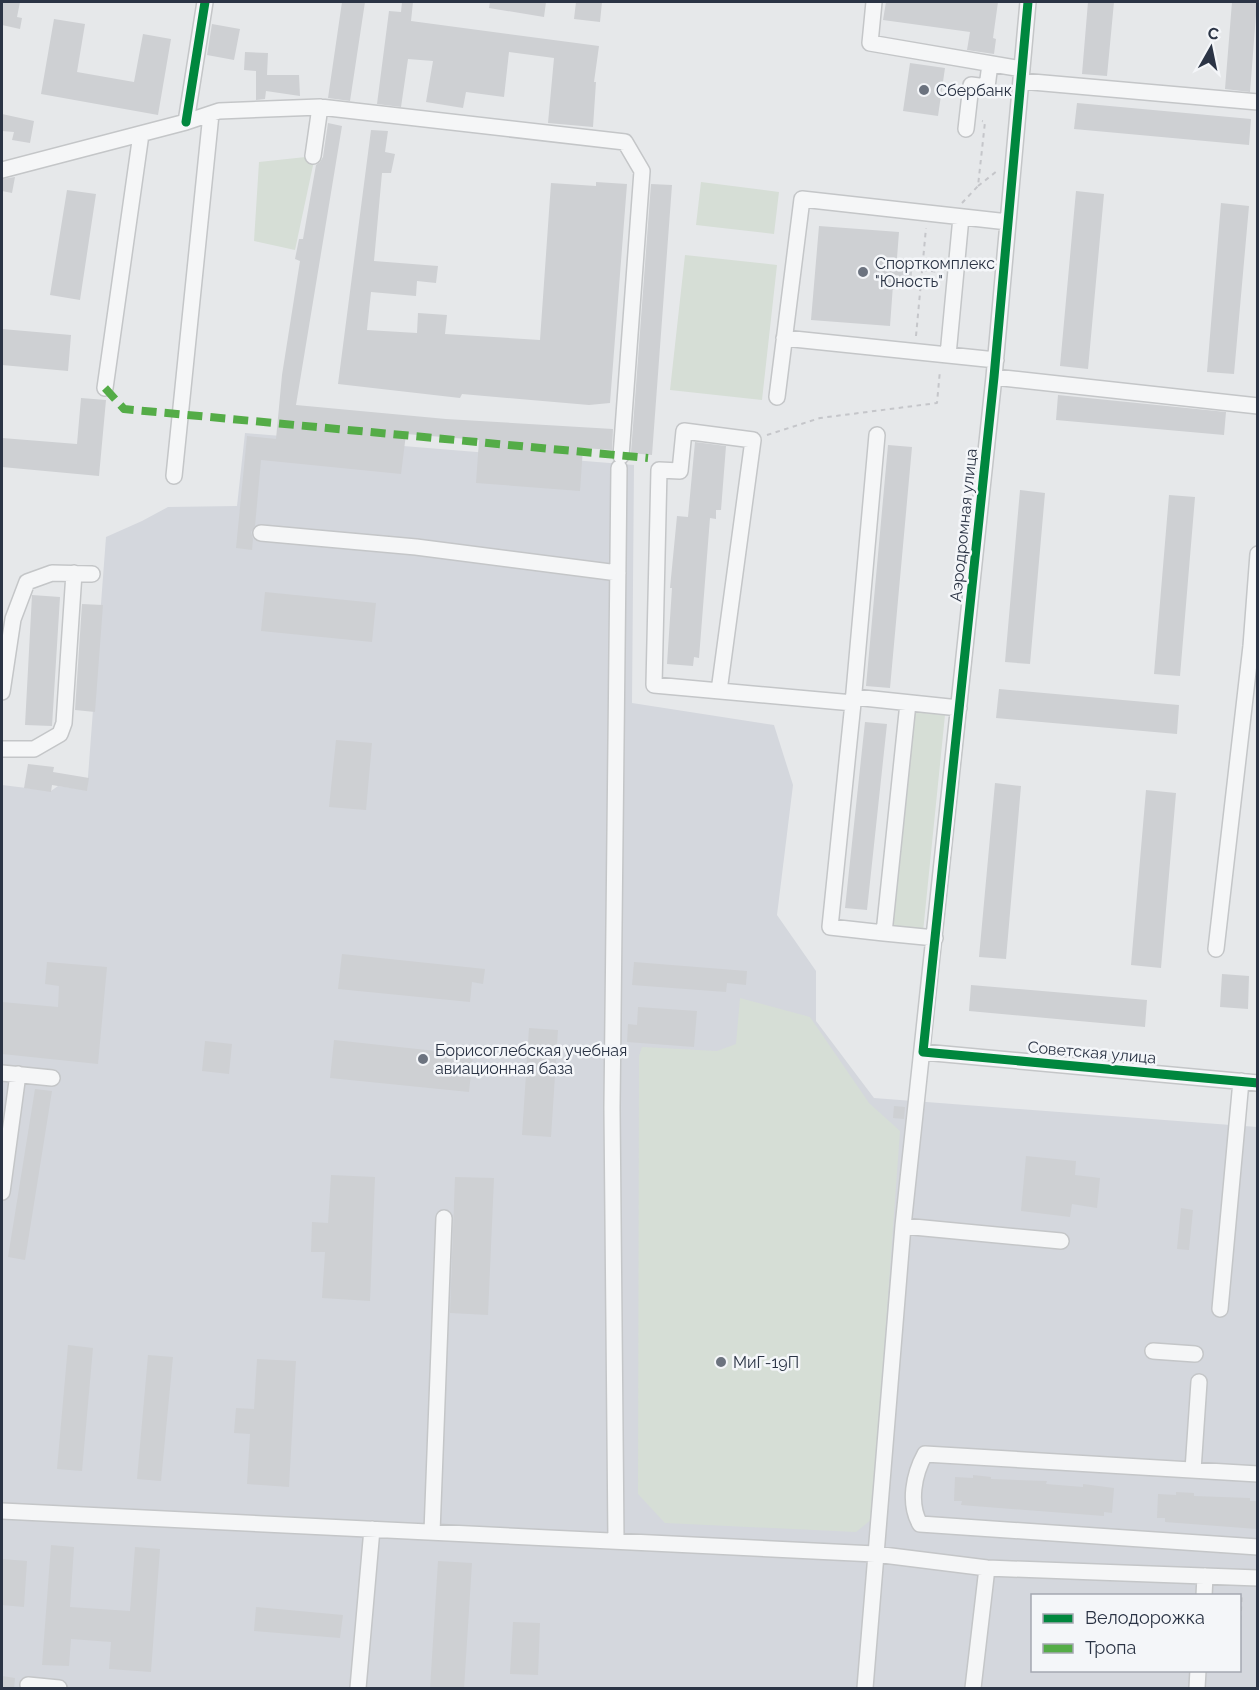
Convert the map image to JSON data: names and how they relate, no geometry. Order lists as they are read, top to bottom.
{
  "streets": {
    "street": ["Аэродромная улица", "Советская улица"]
  },
  "crossings": [
    ["Аэродромная улица", "Советская улица"]
  ],
  "places": [
    "Сбербанк",
    "Спорткомплекс \"Юность\"",
    "Борисоглебская учебная авиационная база",
    "МиГ-19П"
  ],
  "legend": ["Велодорожка", "Тропа"],
  "north": "top"
}
